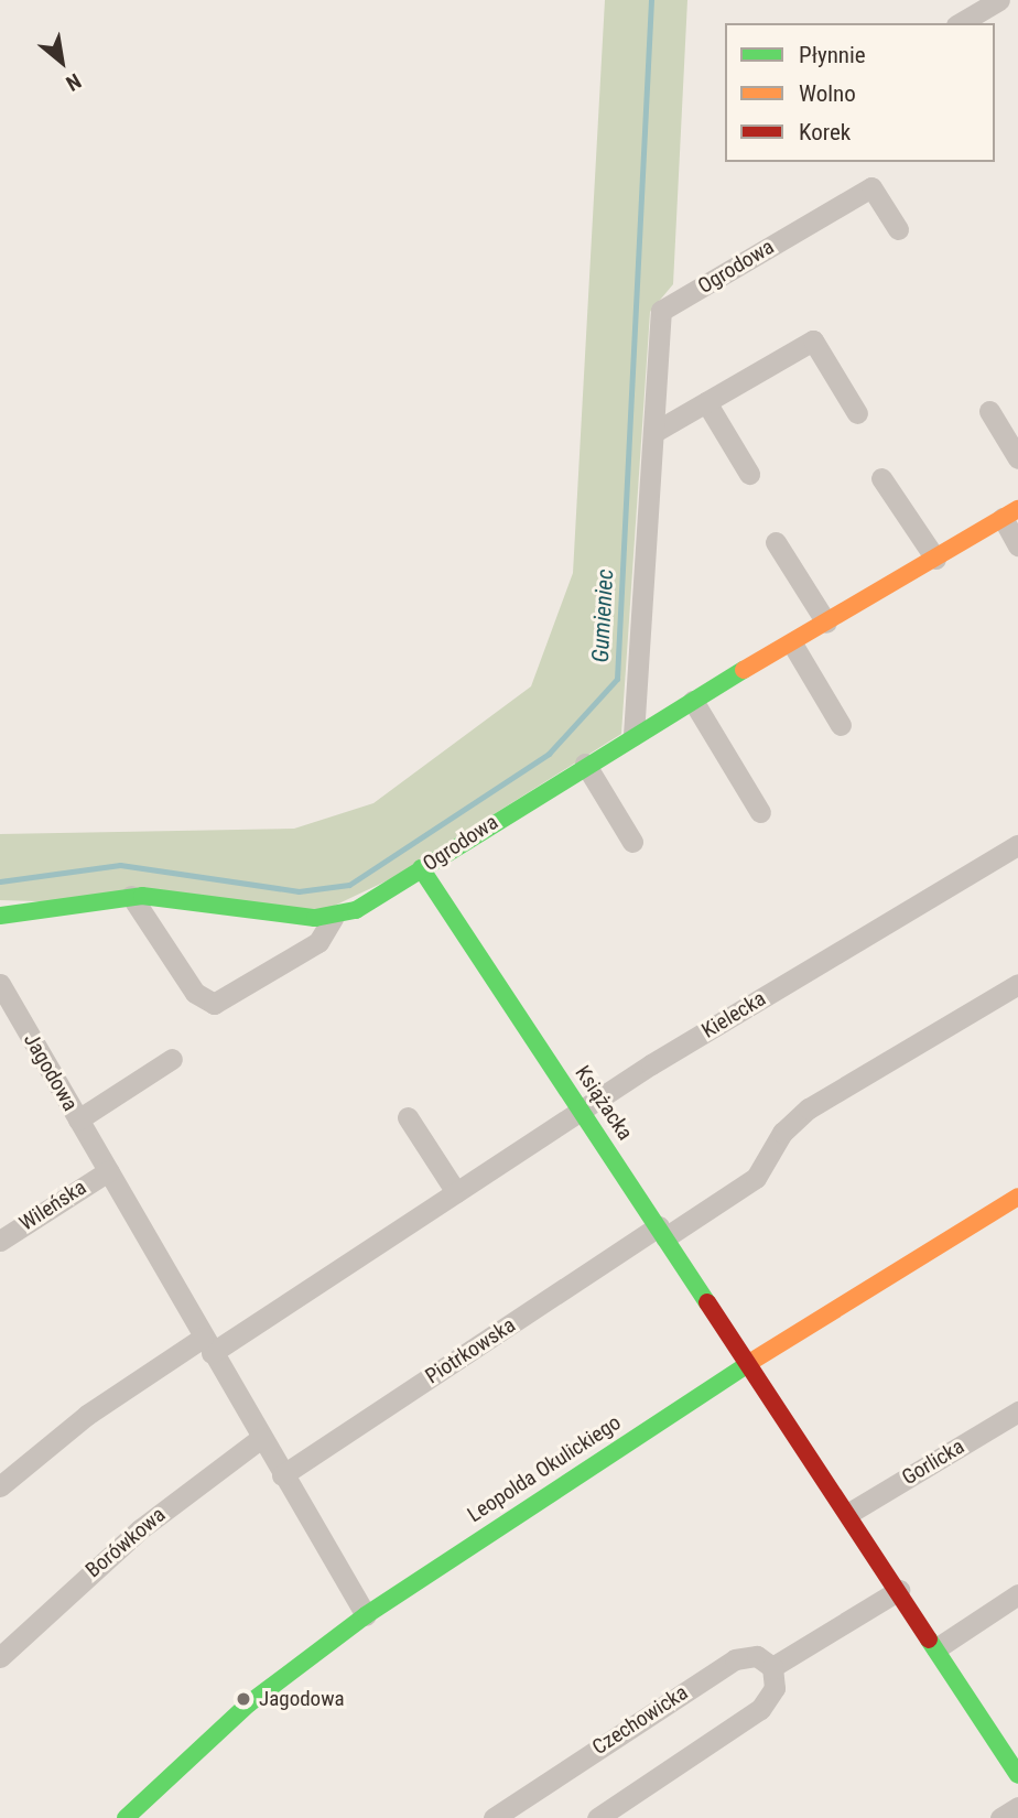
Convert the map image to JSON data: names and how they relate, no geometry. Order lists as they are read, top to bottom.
{
  "streets": {
    "street": [
      "Ogrodowa",
      "Kielecka",
      "Jagodowa",
      "Książacka",
      "Wileńska",
      "Piotrkowska",
      "Gorlicka",
      "Leopolda Okulickiego",
      "Borówkowa",
      "Czechowicka"
    ]
  },
  "crossings": [
    ["Ogrodowa", "Książacka"],
    ["Kielecka", "Jagodowa"],
    ["Kielecka", "Książacka"],
    ["Jagodowa", "Wileńska"],
    ["Jagodowa", "Piotrkowska"],
    ["Jagodowa", "Leopolda Okulickiego"],
    ["Jagodowa", "Borówkowa"],
    ["Książacka", "Piotrkowska"],
    ["Książacka", "Leopolda Okulickiego"]
  ],
  "water": ["Gumieniec"],
  "places": ["Jagodowa"],
  "legend": ["Płynnie", "Wolno", "Korek"],
  "north": "bottom right"
}
